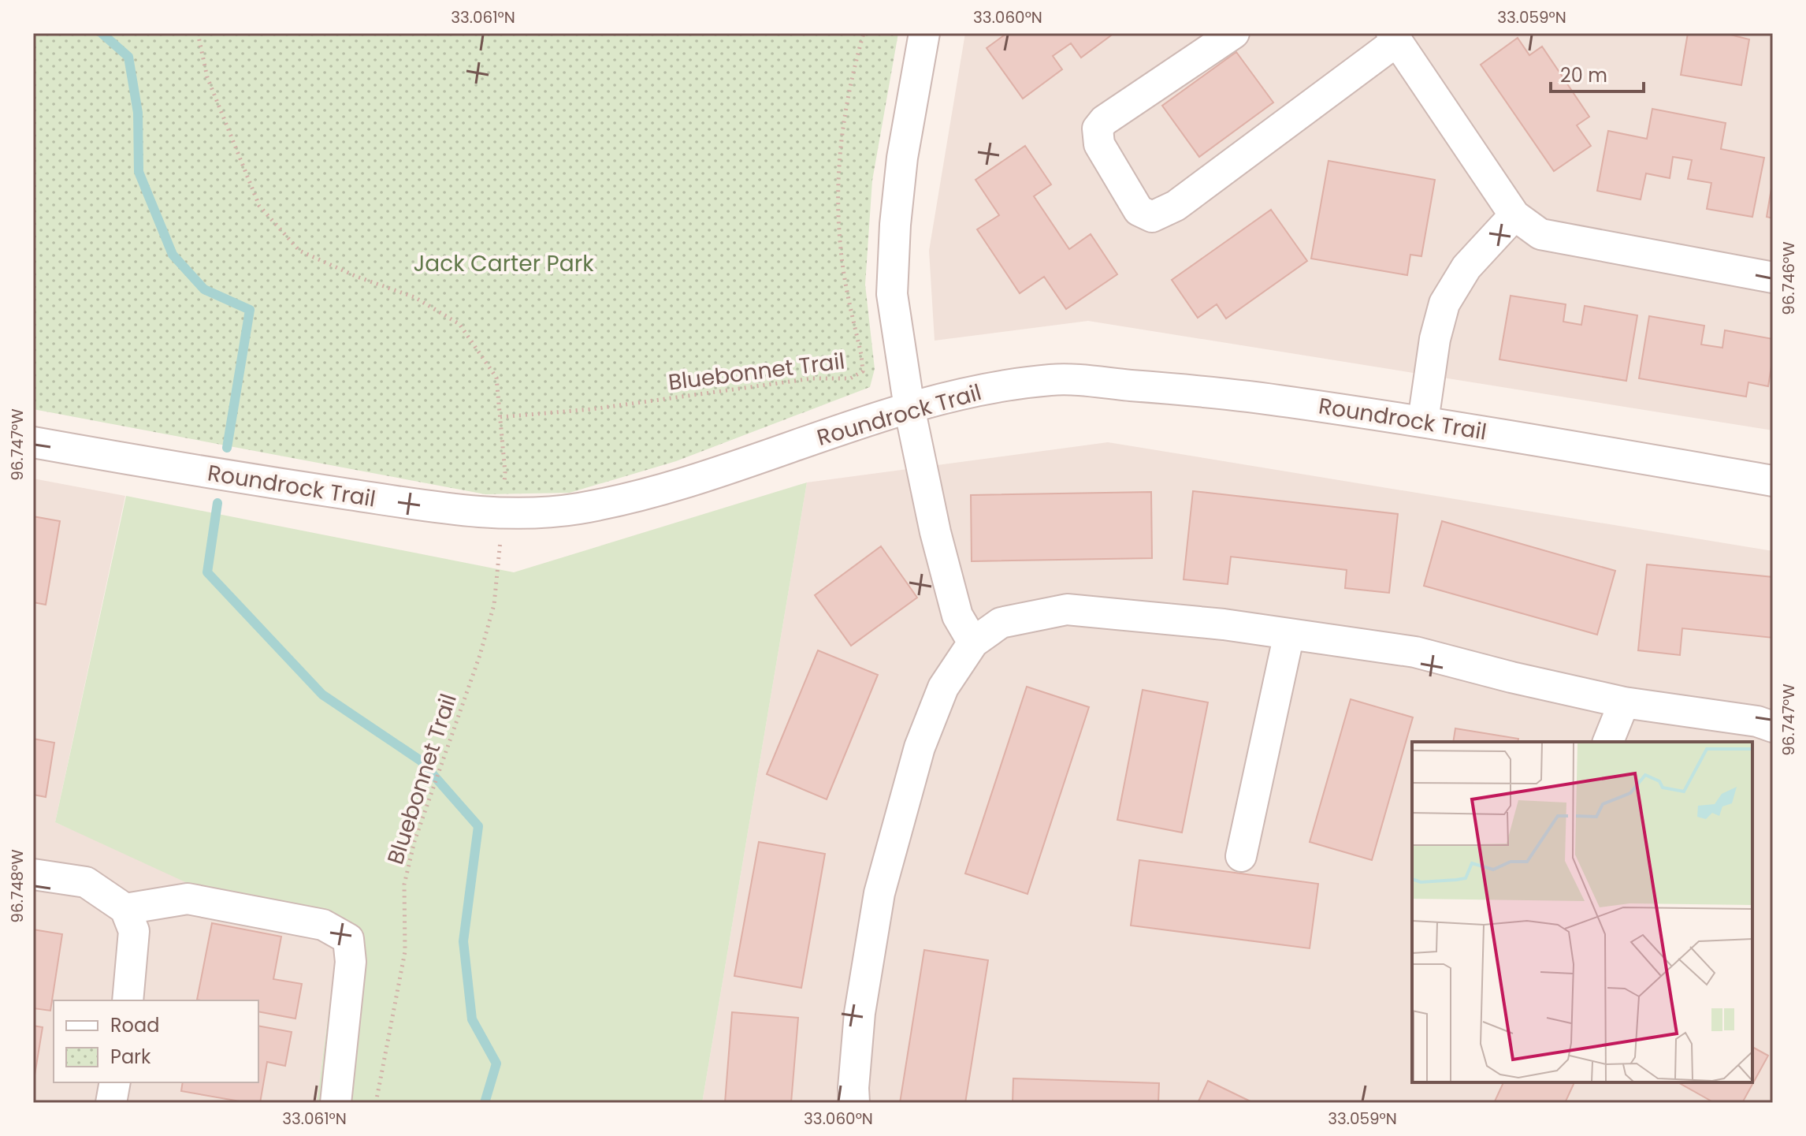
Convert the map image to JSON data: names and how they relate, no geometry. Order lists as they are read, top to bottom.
{
  "streets": {
    "street": ["Roundrock Trail"],
    "path": ["Bluebonnet Trail"]
  },
  "parks": ["Jack Carter Park"],
  "legend": ["Road", "Park"],
  "scale_bar": "20 m",
  "coordinates": [
    "33.061°N",
    "33.060°N",
    "33.059°N",
    "96.746°W",
    "96.747°W",
    "96.748°W"
  ]
}
